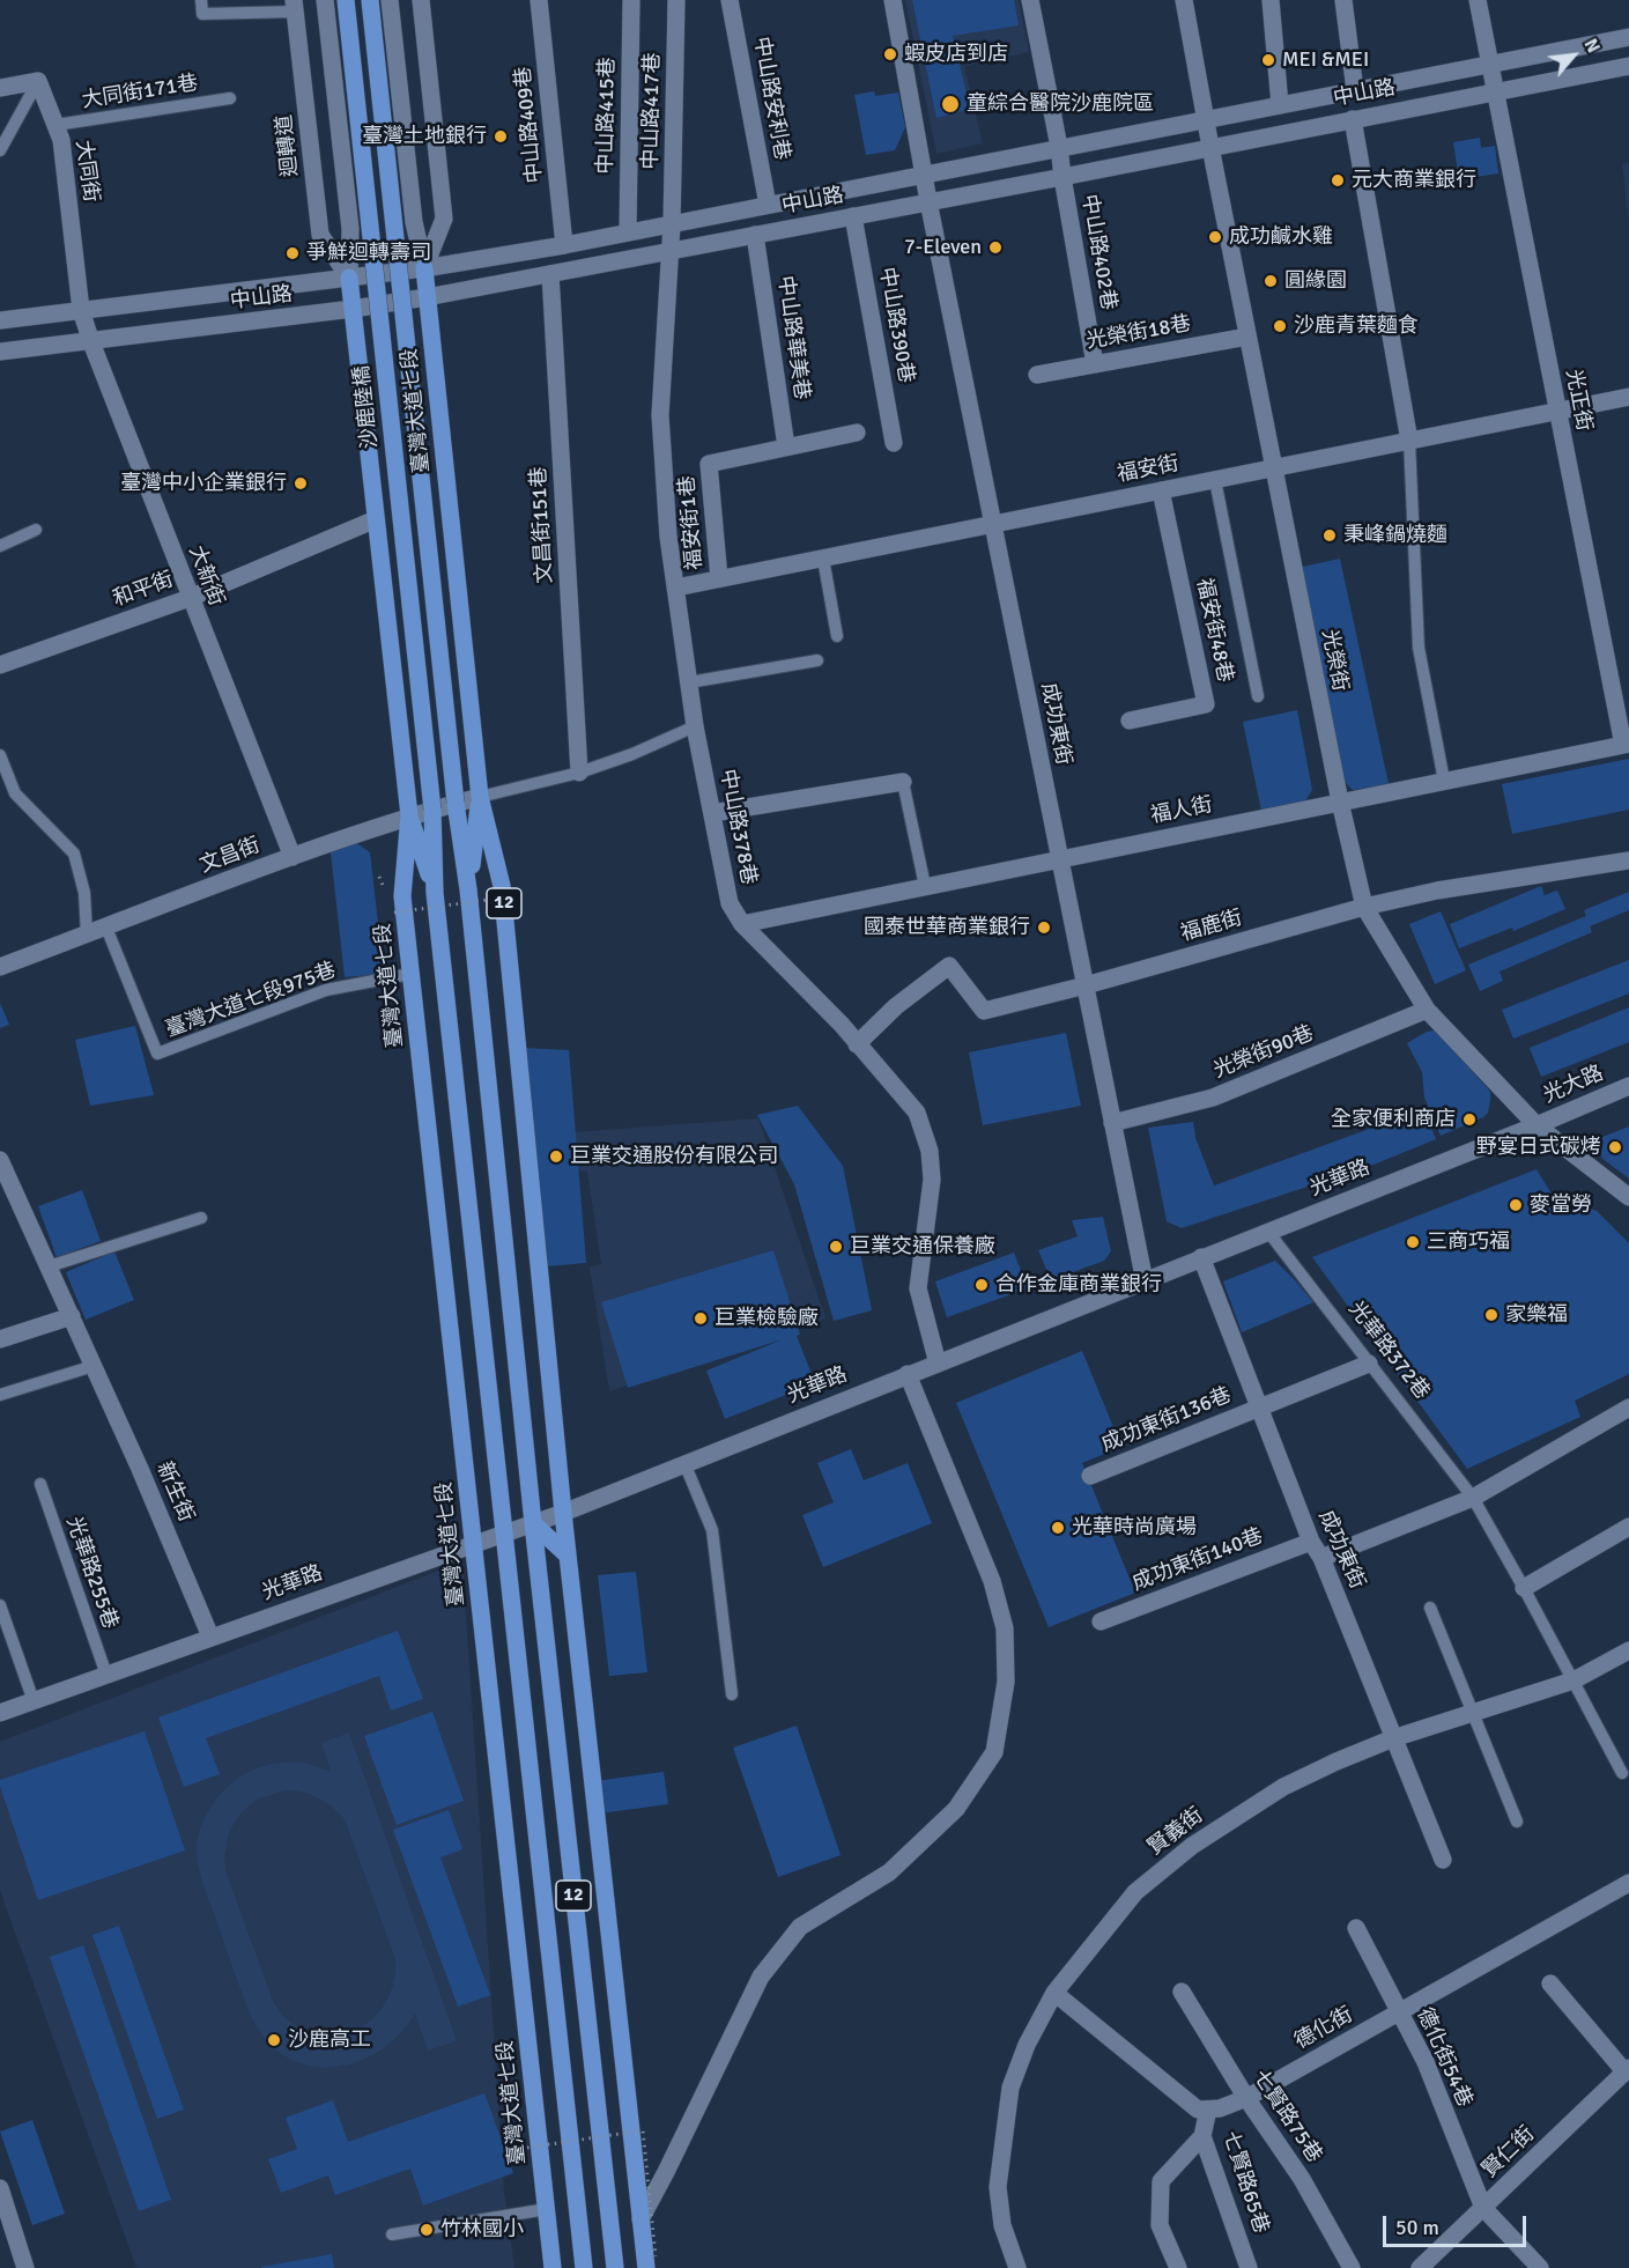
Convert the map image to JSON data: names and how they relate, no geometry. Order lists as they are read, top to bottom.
{
  "streets": {
    "main road": ["沙鹿陸橋", "臺灣大道七段", "12"],
    "street": [
      "中山路",
      "中山路安利巷",
      "中山路417巷",
      "中山路415巷",
      "中山路409巷",
      "迴轉道",
      "大同街",
      "中山路402巷",
      "中山路390巷",
      "光榮街18巷",
      "中山路華美巷",
      "光正街",
      "福安街",
      "福安街1巷",
      "文昌街151巷",
      "大新街",
      "和平街",
      "福安街48巷",
      "光榮街",
      "成功東街",
      "福人街",
      "中山路378巷",
      "文昌街",
      "福鹿街",
      "光榮街90巷",
      "光大路",
      "光華路",
      "成功東街136巷",
      "新生街",
      "成功東街140巷",
      "賢義街",
      "德化街",
      "德化街54巷",
      "七賢路75巷",
      "賢仁街",
      "七賢路65巷"
    ],
    "lane": [
      "大同街171巷",
      "臺灣大道七段975巷",
      "光華路372巷",
      "光華路255巷"
    ]
  },
  "crossings": [
    ["大同街171巷", "大同街"],
    ["中山路", "中山路安利巷"],
    ["中山路", "中山路417巷"],
    ["中山路", "中山路415巷"],
    ["中山路", "中山路409巷"],
    ["中山路", "迴轉道"],
    ["中山路", "大同街"],
    ["中山路", "中山路402巷"],
    ["中山路", "中山路390巷"],
    ["中山路", "中山路華美巷"],
    ["中山路", "光正街"],
    ["中山路", "臺灣大道七段"],
    ["中山路", "文昌街151巷"],
    ["中山路", "大新街"],
    ["中山路", "光榮街"],
    ["中山路", "成功東街"],
    ["中山路", "中山路378巷"],
    ["中山路417巷", "中山路378巷"],
    ["迴轉道", "臺灣大道七段"],
    ["大同街", "大新街"],
    ["中山路402巷", "光榮街18巷"],
    ["光榮街18巷", "光榮街"],
    ["中山路華美巷", "福安街1巷"],
    ["光正街", "福安街"],
    ["光正街", "福人街"],
    ["沙鹿陸橋", "臺灣大道七段"],
    ["沙鹿陸橋", "文昌街"],
    ["臺灣大道七段", "和平街"],
    ["臺灣大道七段", "文昌街"],
    ["臺灣大道七段", "12"],
    ["臺灣大道七段", "臺灣大道七段975巷"],
    ["臺灣大道七段", "光華路"],
    ["福安街", "福安街1巷"],
    ["福安街", "福安街48巷"],
    ["福安街", "光榮街"],
    ["福安街", "成功東街"],
    ["福安街", "中山路378巷"],
    ["大新街", "和平街"],
    ["大新街", "文昌街"],
    ["光榮街", "福人街"],
    ["光榮街", "福鹿街"],
    ["光榮街", "光榮街90巷"],
    ["光榮街", "光大路"],
    ["光榮街", "光華路"],
    ["成功東街", "福人街"],
    ["成功東街", "福鹿街"],
    ["成功東街", "光榮街90巷"],
    ["成功東街", "光華路"],
    ["成功東街", "成功東街136巷"],
    ["成功東街", "成功東街140巷"],
    ["成功東街", "賢義街"],
    ["福人街", "中山路378巷"],
    ["中山路378巷", "福鹿街"],
    ["中山路378巷", "光華路"],
    ["文昌街", "12"],
    ["文昌街", "臺灣大道七段975巷"],
    ["光大路", "光華路"],
    ["光華路", "光華路372巷"],
    ["光華路", "新生街"],
    ["光華路", "光華路255巷"],
    ["光華路372巷", "成功東街136巷"],
    ["光華路372巷", "賢義街"],
    ["德化街", "德化街54巷"],
    ["德化街", "七賢路75巷"],
    ["德化街", "七賢路65巷"],
    ["德化街54巷", "賢仁街"]
  ],
  "places": [
    "蝦皮店到店",
    "MEI &MEI",
    "童綜合醫院沙鹿院區",
    "臺灣土地銀行",
    "元大商業銀行",
    "成功鹹水雞",
    "7-Eleven",
    "爭鮮迴轉壽司",
    "圓緣園",
    "沙鹿青葉麵食",
    "臺灣中小企業銀行",
    "秉峰鍋燒麵",
    "國泰世華商業銀行",
    "全家便利商店",
    "野宴日式碳烤",
    "巨業交通股份有限公司",
    "麥當勞",
    "三商巧福",
    "巨業交通保養廠",
    "合作金庫商業銀行",
    "家樂福",
    "巨業檢驗廠",
    "光華時尚廣場",
    "沙鹿高工",
    "竹林國小"
  ],
  "scale_bar": "50 m",
  "north": "top right"
}
